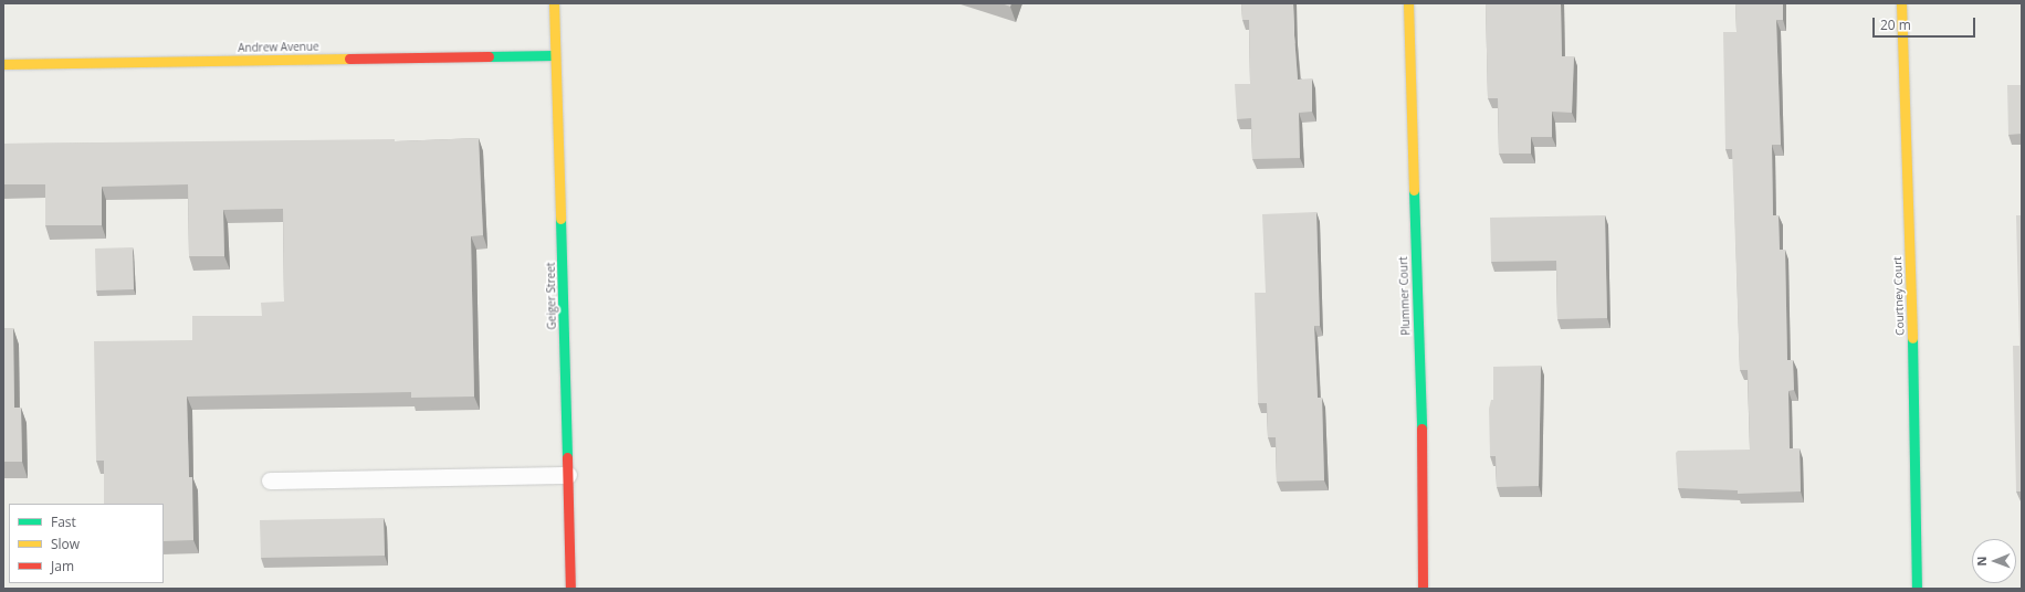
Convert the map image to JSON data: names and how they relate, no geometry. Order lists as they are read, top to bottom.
{
  "streets": {
    "street": [
      "Andrew Avenue",
      "Geiger Street",
      "Plummer Court",
      "Courtney Court"
    ]
  },
  "crossings": [
    ["Andrew Avenue", "Geiger Street"]
  ],
  "legend": ["Fast", "Slow", "Jam"],
  "scale_bar": "20 m",
  "north": "left"
}
